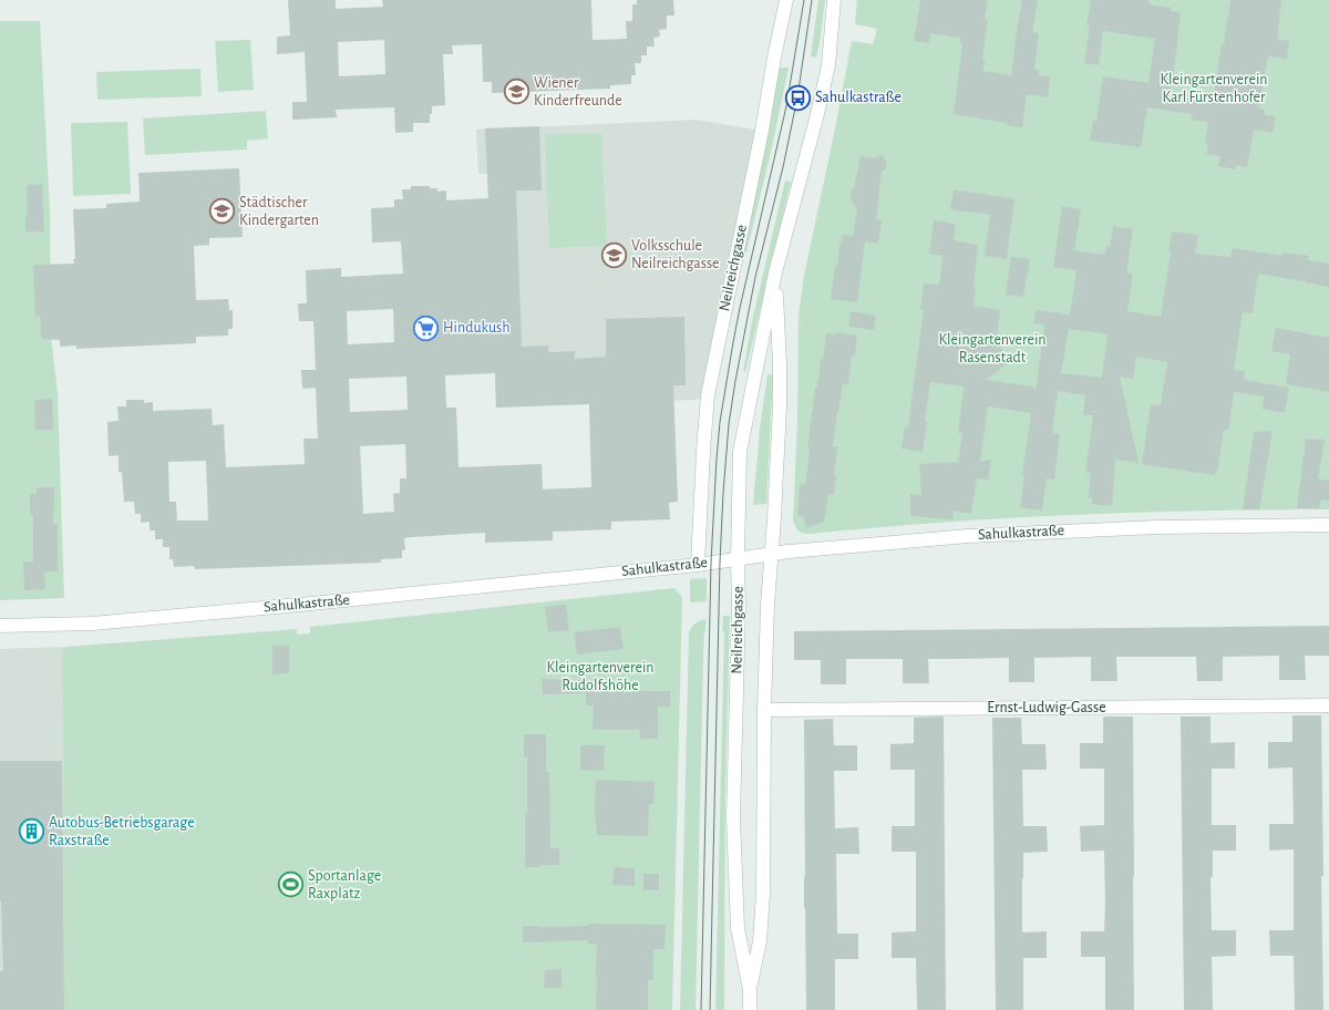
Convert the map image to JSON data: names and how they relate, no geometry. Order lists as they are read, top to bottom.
{
  "streets": {
    "street": ["Neilreichgasse", "Sahulkastraße", "Ernst-Ludwig-Gasse"]
  },
  "crossings": [
    ["Neilreichgasse", "Sahulkastraße"],
    ["Neilreichgasse", "Ernst-Ludwig-Gasse"]
  ],
  "parks": ["Kleingartenverein Karl Fürstenhofer", "Kleingartenverein Rasenstadt", "Kleingartenverein Rudolfshöhe"],
  "places": {
    "school or university": ["Wiener Kinderfreunde", "Städtischer Kindergarten", "Volksschule Neilreichgasse"],
    "bus stop": ["Sahulkastraße"],
    "supermarket": ["Hindukush"],
    "building": ["Autobus-Betriebsgarage Raxstraße"],
    "sports": ["Sportanlage Raxplatz"]
  }
}
